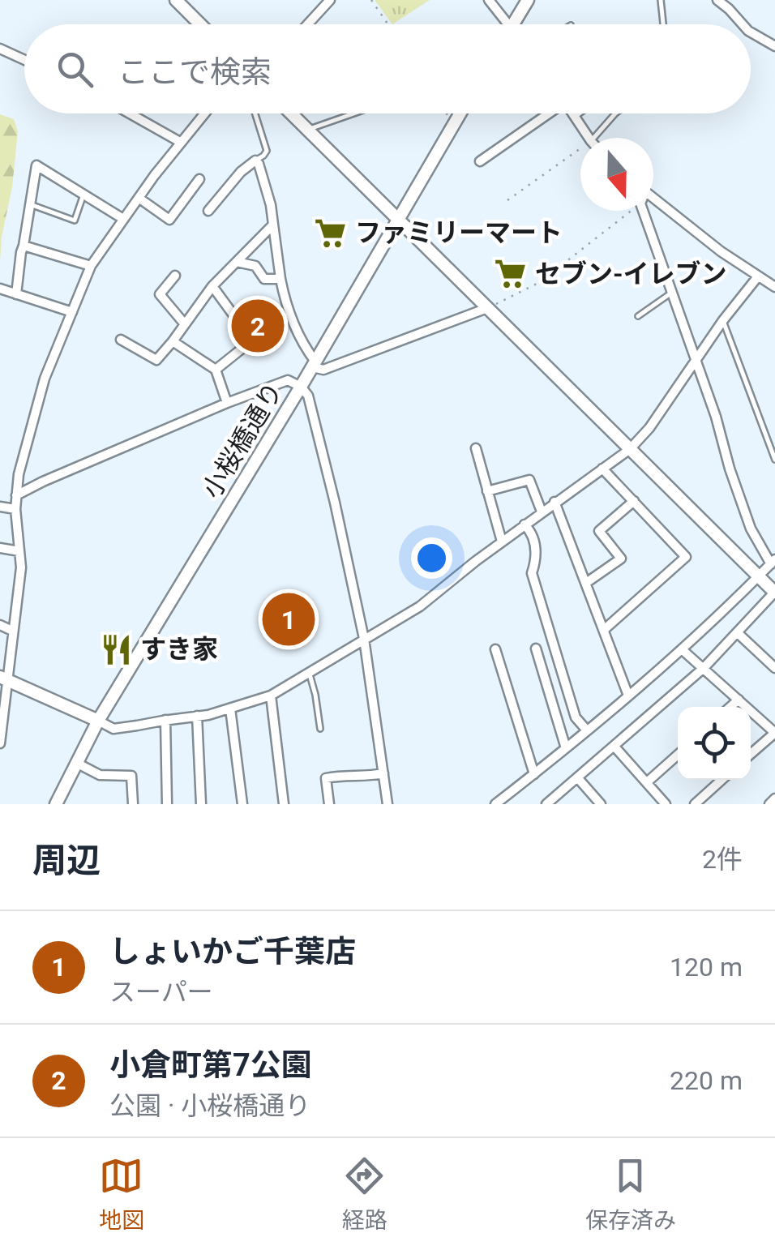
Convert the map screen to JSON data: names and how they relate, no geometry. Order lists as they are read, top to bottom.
{
  "streets": {
    "street": ["小桜橋通り"]
  },
  "places": {
    "supermarket": ["ファミリーマート", "セブン-イレブン"],
    "restaurant": ["すき家"]
  },
  "north": "bottom",
  "page": {
    "search": "ここで検索",
    "pins": ["2", "1"],
    "heading": ["周辺", "2件"],
    "list": [
      {
        "mark": "1",
        "name": "しょいかご千葉店",
        "note": "スーパー",
        "value": "120 m"
      },
      {
        "mark": "2",
        "name": "小倉町第7公園",
        "note": "公園 · 小桜橋通り",
        "value": "220 m"
      }
    ],
    "nav": ["地図", "経路", "保存済み"]
  }
}
